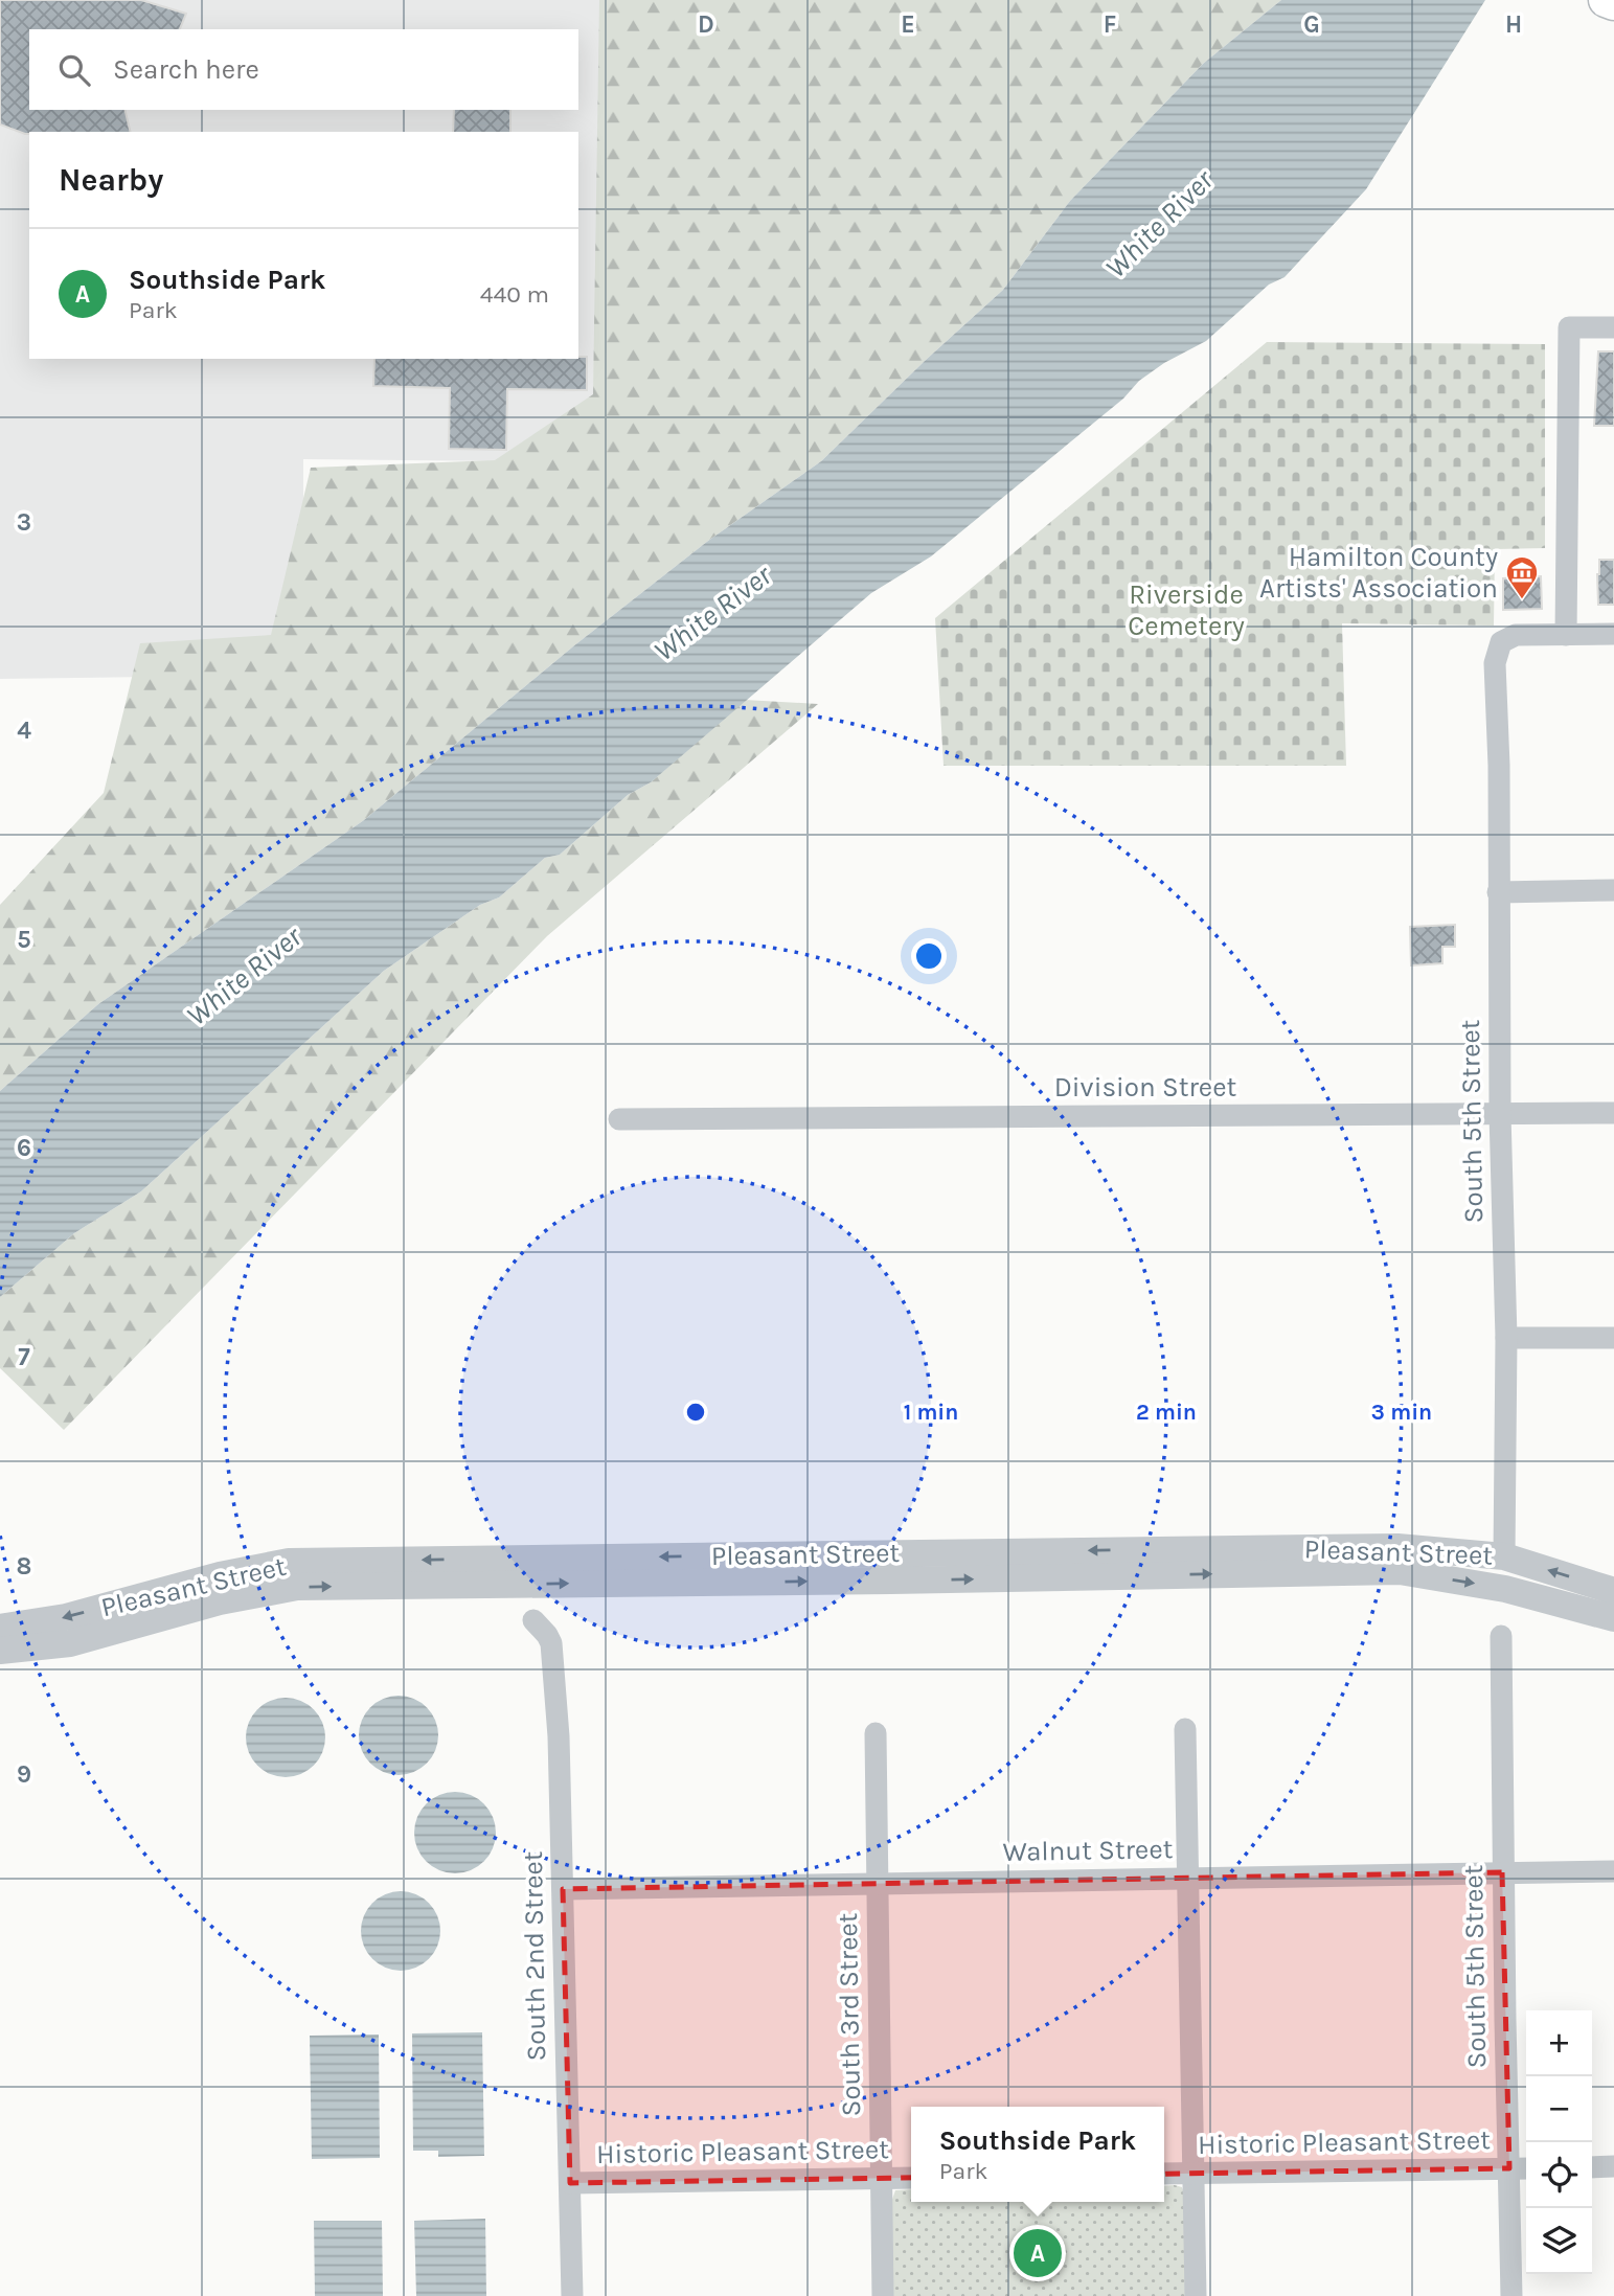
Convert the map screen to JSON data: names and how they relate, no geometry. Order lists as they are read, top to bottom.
{
  "streets": {
    "street": [
      "Division Street",
      "South 5th Street",
      "Pleasant Street",
      "Walnut Street",
      "South 2nd Street",
      "South 3rd Street",
      "Historic Pleasant Street"
    ]
  },
  "crossings": [
    ["Division Street", "South 5th Street"],
    ["South 5th Street", "Pleasant Street"],
    ["South 5th Street", "Walnut Street"],
    ["South 5th Street", "Historic Pleasant Street"],
    ["Walnut Street", "South 2nd Street"],
    ["Walnut Street", "South 3rd Street"],
    ["South 2nd Street", "Historic Pleasant Street"],
    ["South 3rd Street", "Historic Pleasant Street"]
  ],
  "water": ["White River"],
  "parks": ["Riverside Cemetery"],
  "places": {
    "museum": ["Hamilton County Artists' Association"]
  },
  "page": {
    "search": "Search here",
    "heading": "Nearby",
    "list": [
      {
        "mark": "A",
        "name": "Southside Park",
        "note": "Park",
        "value": "440 m"
      }
    ],
    "map_buttons": ["+", "−"],
    "popup": ["Southside Park", "Park"],
    "pins": "A"
  },
  "grid": {
    "columns": [
      "D",
      "E",
      "F",
      "G",
      "H"
    ],
    "rows": [
      "3",
      "4",
      "5",
      "6",
      "7",
      "8",
      "9"
    ]
  },
  "rings": ["1 min", "2 min", "3 min"]
}
